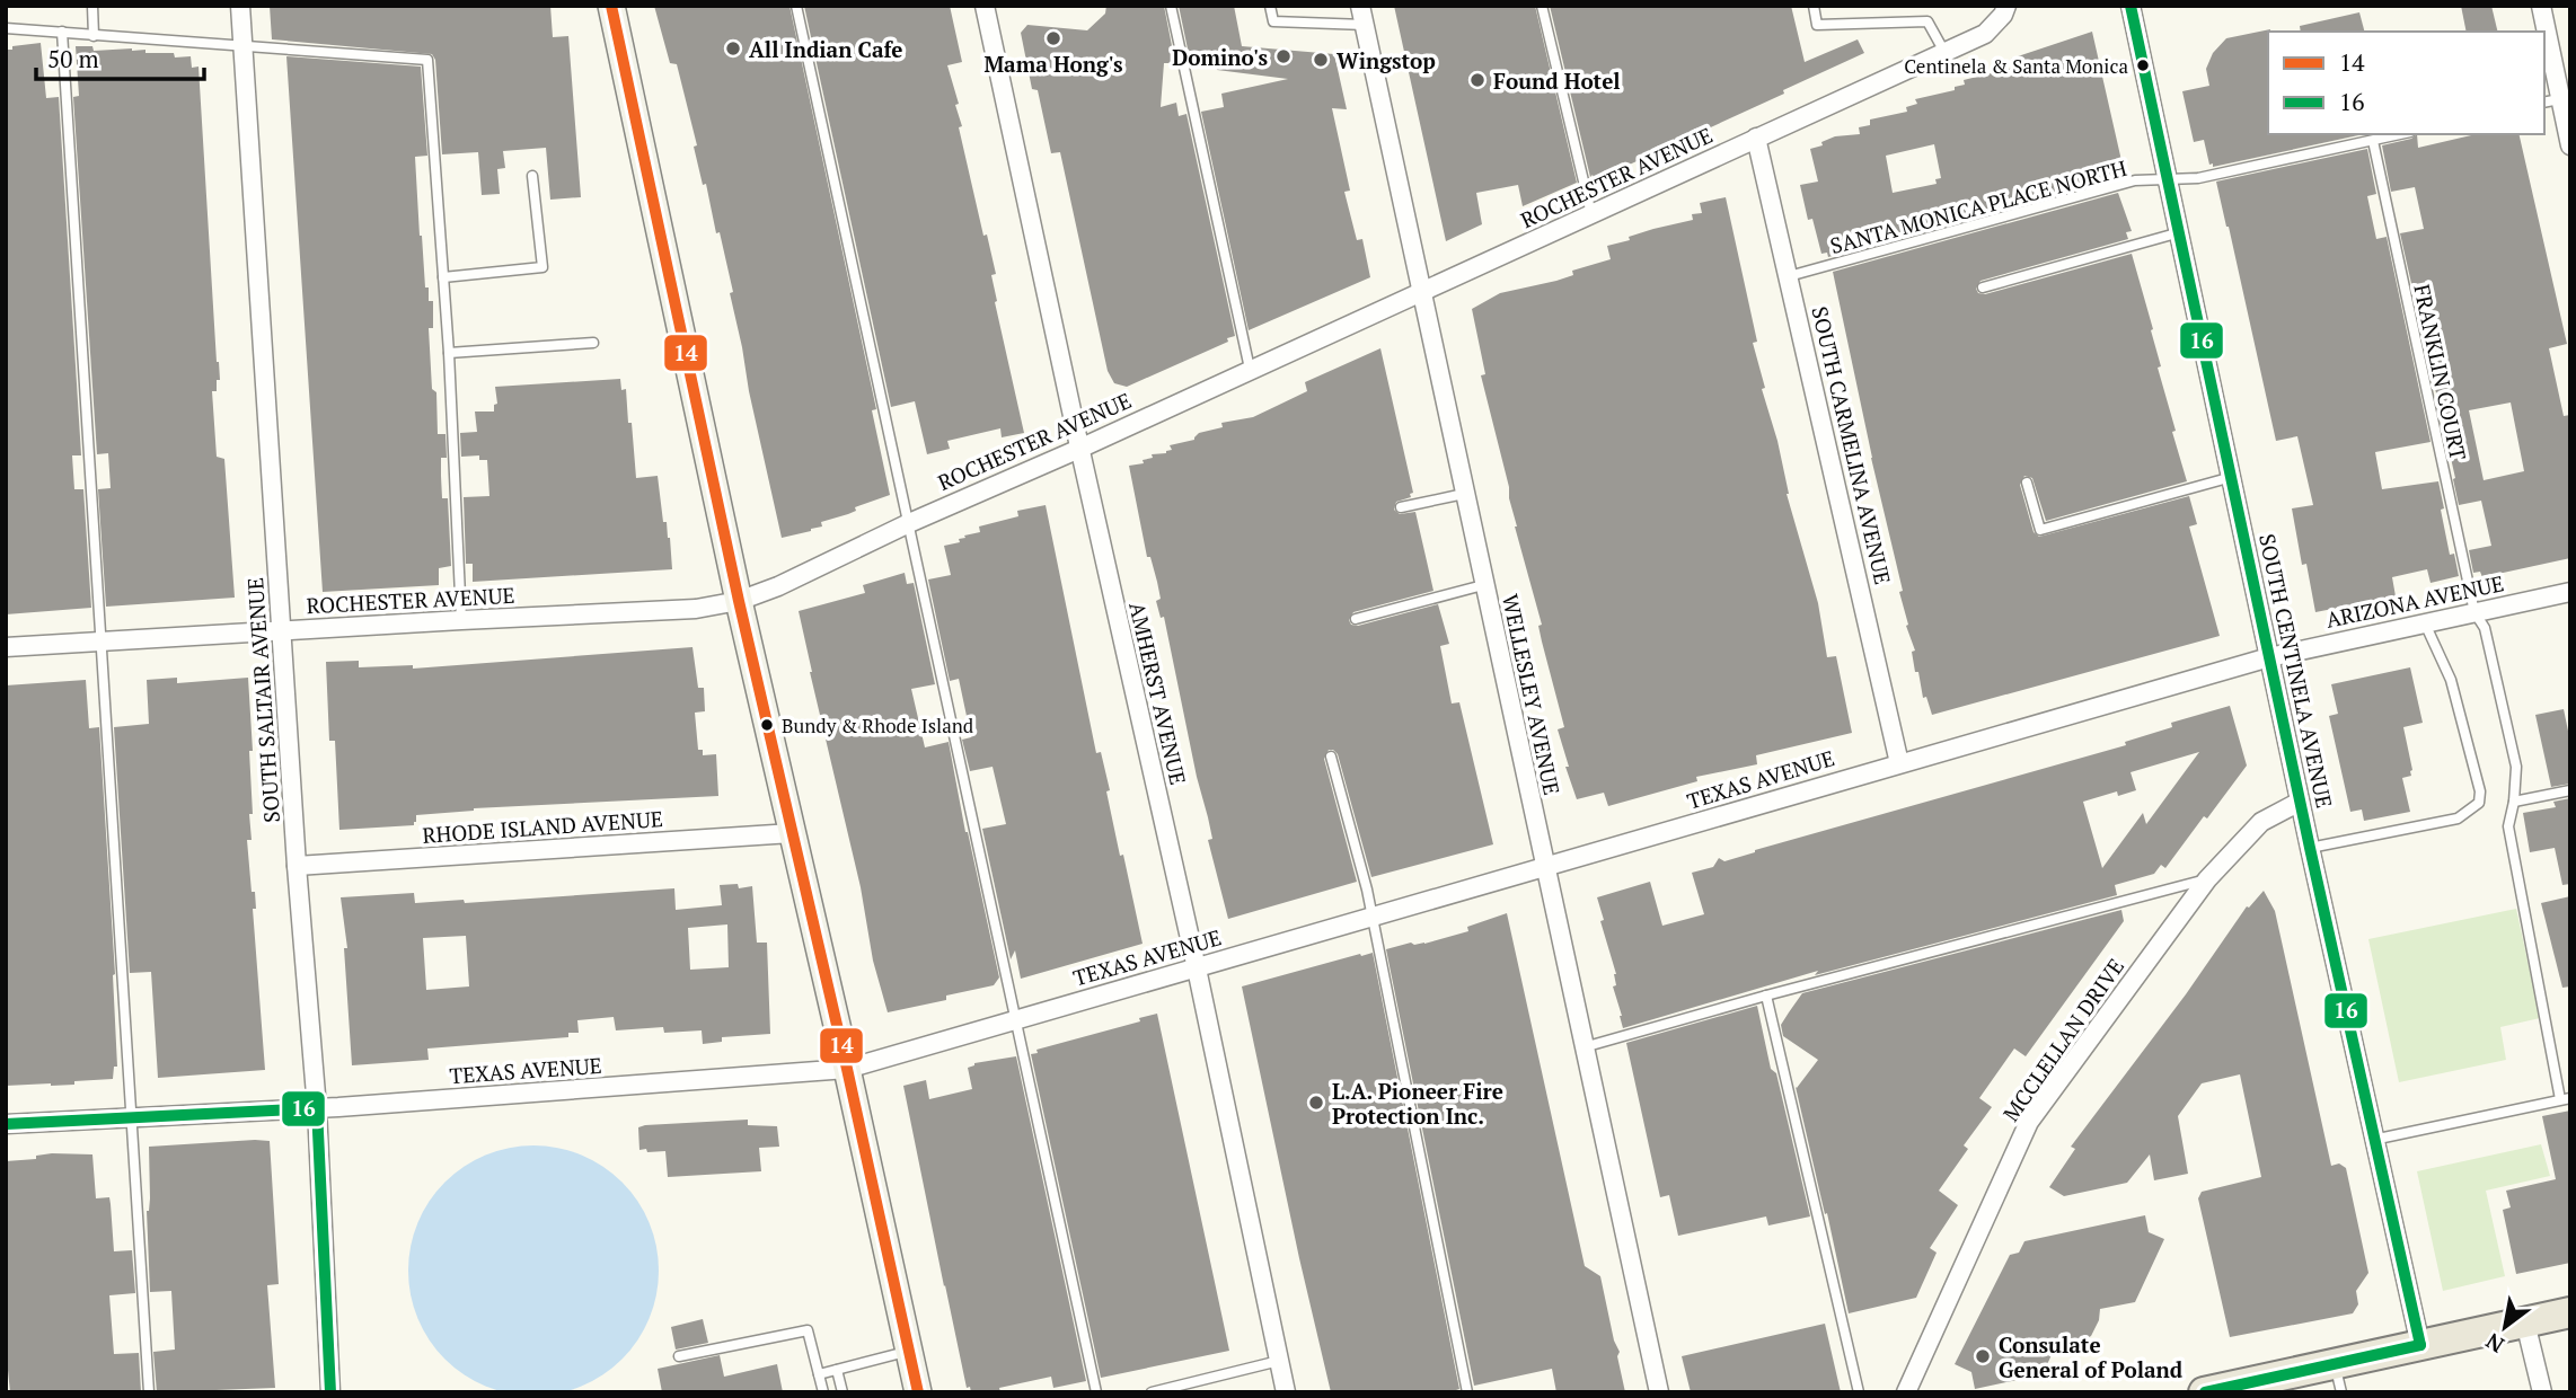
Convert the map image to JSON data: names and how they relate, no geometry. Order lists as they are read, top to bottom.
{
  "streets": {
    "street": [
      "ROCHESTER AVENUE",
      "SOUTH CARMELINA AVENUE",
      "ARIZONA AVENUE",
      "SOUTH CENTINELA AVENUE",
      "AMHERST AVENUE",
      "WELLESLEY AVENUE",
      "SOUTH SALTAIR AVENUE",
      "TEXAS AVENUE",
      "RHODE ISLAND AVENUE",
      "MCCLELLAN DRIVE"
    ],
    "lane": ["SANTA MONICA PLACE NORTH", "FRANKLIN COURT"]
  },
  "crossings": [
    ["ROCHESTER AVENUE", "SOUTH CARMELINA AVENUE"],
    ["ROCHESTER AVENUE", "AMHERST AVENUE"],
    ["ROCHESTER AVENUE", "WELLESLEY AVENUE"],
    ["ROCHESTER AVENUE", "SOUTH SALTAIR AVENUE"],
    ["SANTA MONICA PLACE NORTH", "FRANKLIN COURT"],
    ["SANTA MONICA PLACE NORTH", "SOUTH CARMELINA AVENUE"],
    ["SANTA MONICA PLACE NORTH", "SOUTH CENTINELA AVENUE"],
    ["FRANKLIN COURT", "ARIZONA AVENUE"],
    ["SOUTH CARMELINA AVENUE", "TEXAS AVENUE"],
    ["ARIZONA AVENUE", "SOUTH CENTINELA AVENUE"],
    ["ARIZONA AVENUE", "TEXAS AVENUE"],
    ["SOUTH CENTINELA AVENUE", "TEXAS AVENUE"],
    ["SOUTH CENTINELA AVENUE", "MCCLELLAN DRIVE"],
    ["AMHERST AVENUE", "TEXAS AVENUE"],
    ["WELLESLEY AVENUE", "TEXAS AVENUE"],
    ["SOUTH SALTAIR AVENUE", "TEXAS AVENUE"],
    ["SOUTH SALTAIR AVENUE", "RHODE ISLAND AVENUE"]
  ],
  "places": [
    "Mama Hong's",
    "All Indian Cafe",
    "Domino's",
    "Wingstop",
    "Centinela & Santa Monica",
    "Found Hotel",
    "Bundy & Rhode Island",
    "L.A. Pioneer Fire Protection Inc.",
    "Consulate General of Poland"
  ],
  "lines": ["transit line 14", "transit line 16"],
  "legend": ["14", "16"],
  "scale_bar": "50 m",
  "north": "bottom left"
}
